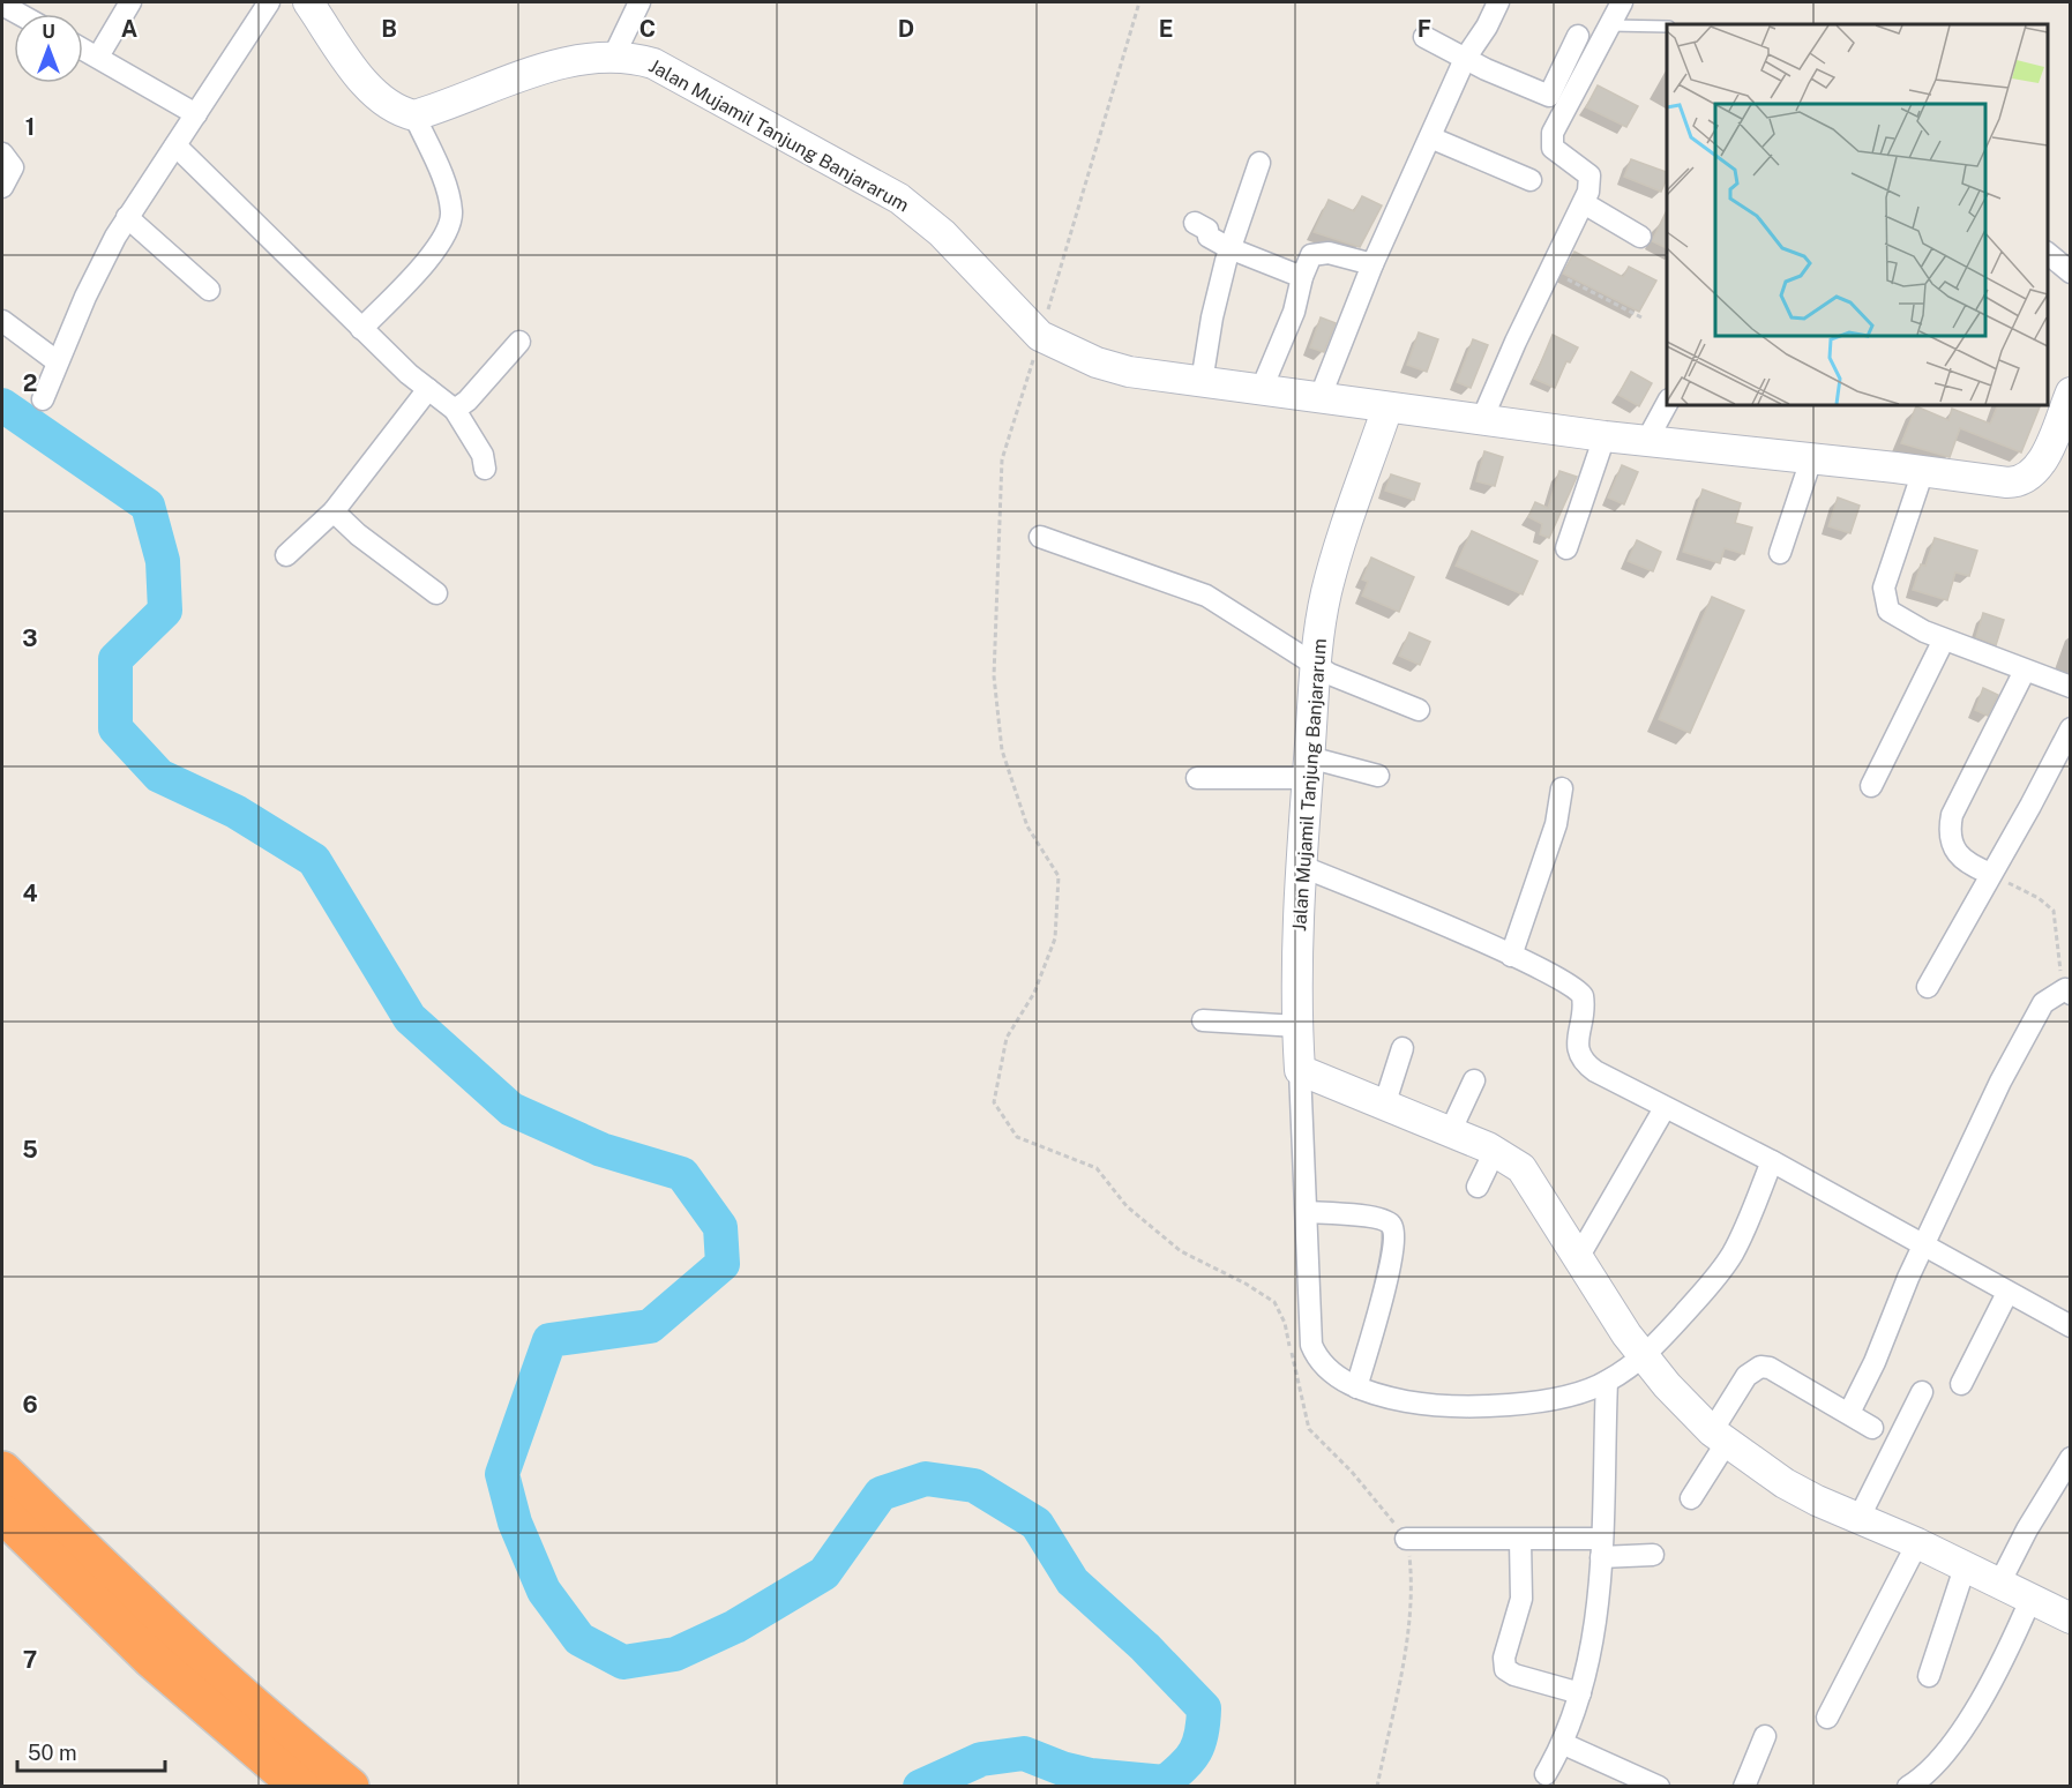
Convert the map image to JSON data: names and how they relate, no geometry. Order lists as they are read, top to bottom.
{
  "streets": {
    "street": ["Jalan Mujamil Tanjung Banjararum"]
  },
  "scale_bar": "50 m",
  "north": "top",
  "grid": {
    "columns": [
      "A",
      "B",
      "C",
      "D",
      "E",
      "F"
    ],
    "rows": [
      "1",
      "2",
      "3",
      "4",
      "5",
      "6",
      "7"
    ]
  }
}
